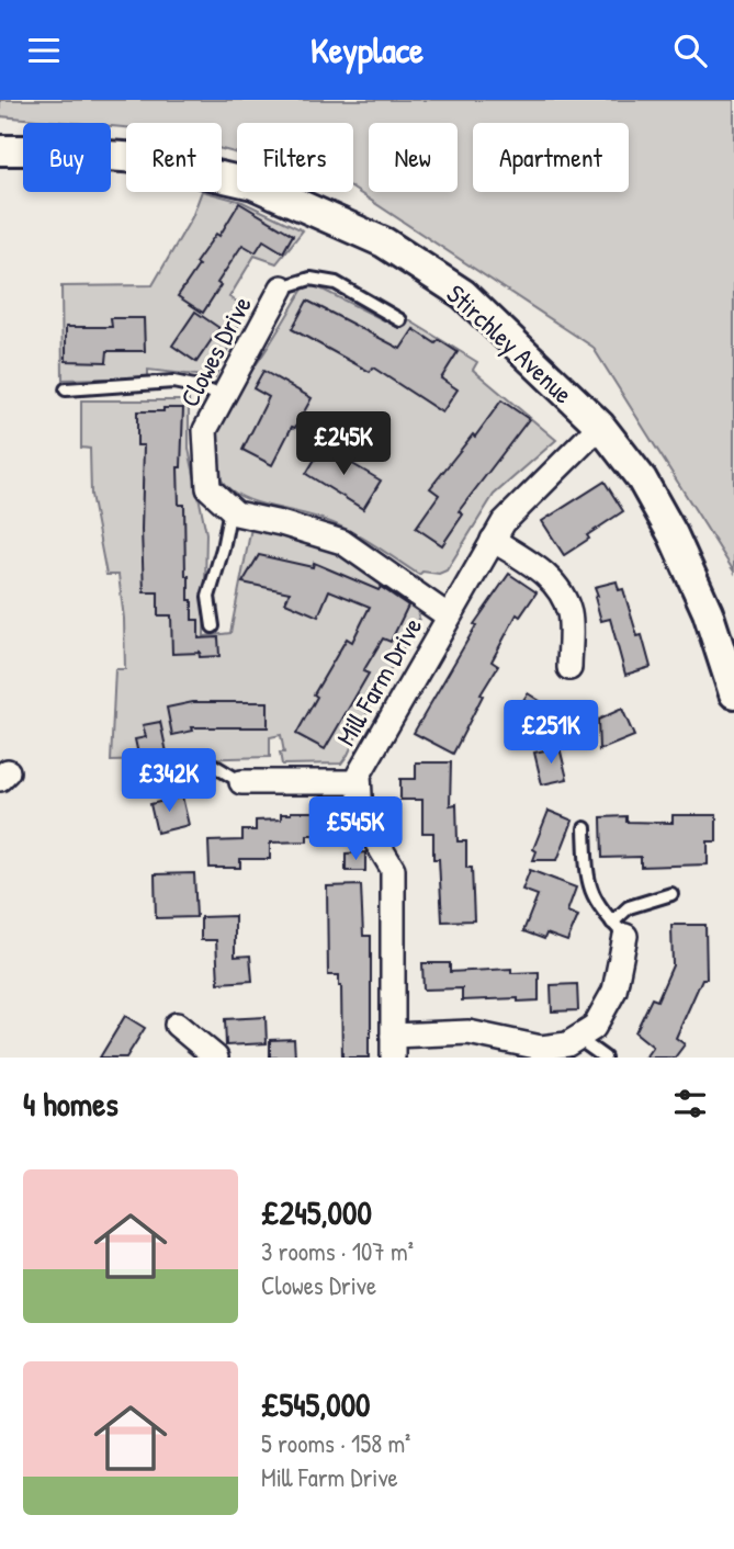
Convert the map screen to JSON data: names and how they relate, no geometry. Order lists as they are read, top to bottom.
{
  "streets": {
    "street": ["Stirchley Avenue", "Clowes Drive", "Mill Farm Drive"]
  },
  "crossings": [
    ["Stirchley Avenue", "Mill Farm Drive"]
  ],
  "page": {
    "header": "Keyplace",
    "chip": [
      "Buy",
      "Rent",
      "Filters",
      "New",
      "Apartment"
    ],
    "price": [
      "£245K",
      "£251K",
      "£342K",
      "£545K"
    ],
    "heading": "4 homes",
    "list": [
      {
        "name": "£245,000",
        "note": "3 rooms · 107 m² · Clowes Drive"
      },
      {
        "name": "£545,000",
        "note": "5 rooms · 158 m² · Mill Farm Drive"
      }
    ]
  }
}
